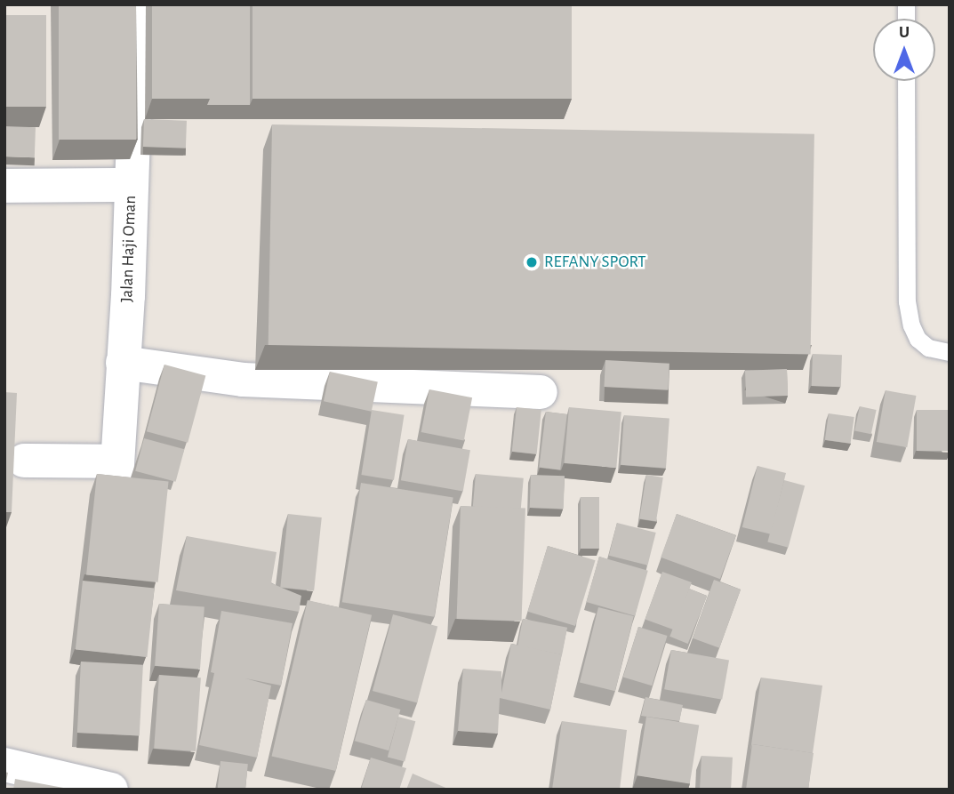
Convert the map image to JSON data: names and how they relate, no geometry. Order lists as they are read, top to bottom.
{
  "streets": {
    "street": ["Jalan Haji Oman"]
  },
  "places": ["REFANY SPORT"],
  "north": "top"
}
